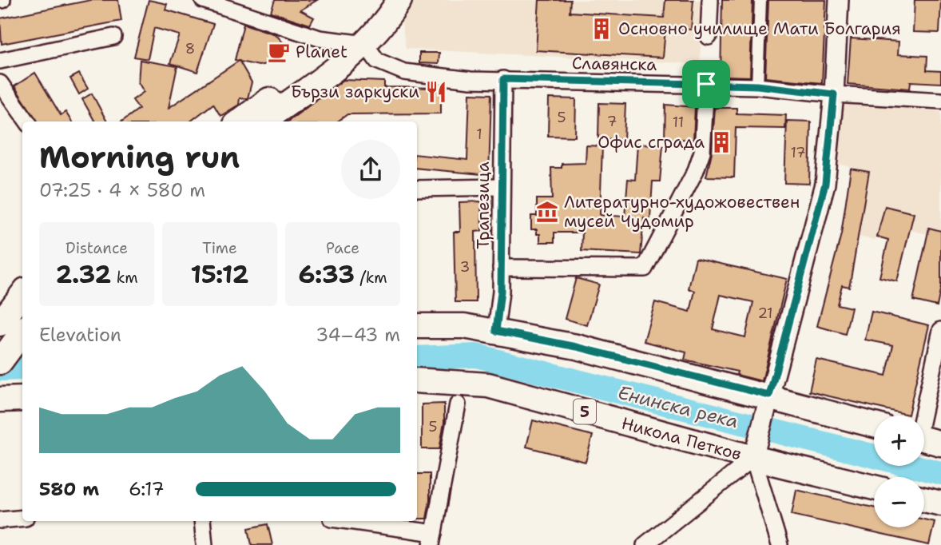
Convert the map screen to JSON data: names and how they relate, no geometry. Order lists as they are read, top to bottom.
{
  "streets": {
    "main road": ["5", "Никола Петков"],
    "street": ["Славянска", "Трапезица"]
  },
  "crossings": [
    ["Славянска", "Трапезица"]
  ],
  "water": ["Енинска река"],
  "places": {
    "building": ["Основно училище Мати Болгария", "Офис сграда"],
    "cafe": ["Planet"],
    "restaurant": ["Бързи заркуски"],
    "museum": ["Литературно-художовествен мусей Чудомир"]
  },
  "house_numbers": [
    "8",
    "5",
    "7",
    "11",
    "1",
    "17",
    "3",
    "21",
    "5"
  ],
  "page": {
    "heading": ["Morning run", "07:25 · 4 × 580 m"],
    "stats": [
      ["Distance", "2.32 km"],
      ["Time", "15:12"],
      ["Pace", "6:33 /km"]
    ],
    "chart": ["Elevation", "34–43 m"],
    "map_buttons": ["+", "−"],
    "list": [
      {
        "name": "580 m",
        "note": "6:17"
      }
    ]
  }
}
